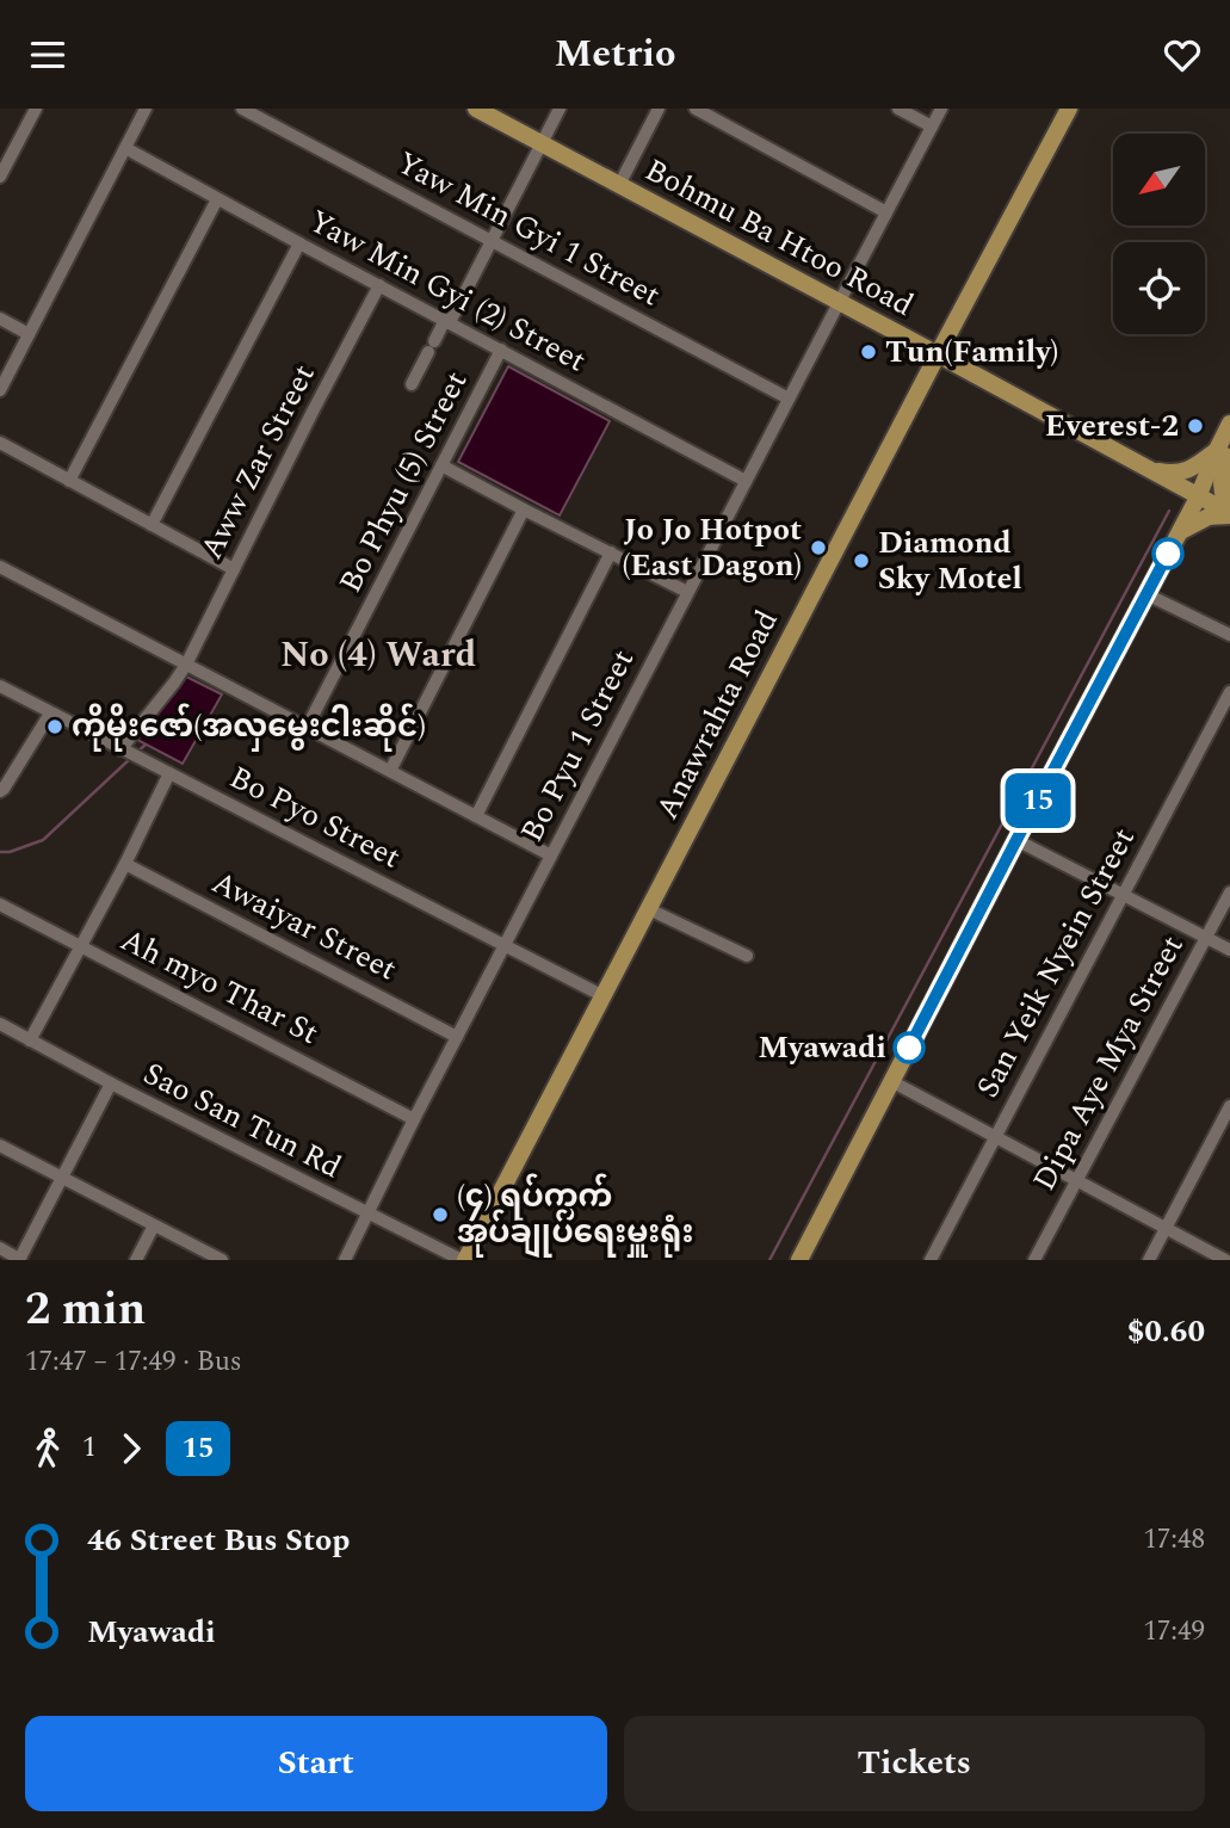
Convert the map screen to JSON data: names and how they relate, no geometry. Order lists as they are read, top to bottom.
{
  "streets": {
    "main road": ["Bohmu Ba Htoo Road", "Anawrahta Road"],
    "street": [
      "Yaw Min Gyi 1 Street",
      "Yaw Min Gyi (2) Street",
      "Aww Zar Street",
      "Bo Phyu (5) Street",
      "Bo Pyu 1 Street",
      "Bo Pyo Street",
      "Awaiyar Street",
      "San Yeik Nyein Street",
      "Ah myo Thar St",
      "Dipa Aye Mya Street",
      "Sao San Tun Rd"
    ]
  },
  "crossings": [
    ["Yaw Min Gyi 1 Street", "Bo Pyu 1 Street"],
    ["Bohmu Ba Htoo Road", "Anawrahta Road"],
    ["Bohmu Ba Htoo Road", "Bo Pyu 1 Street"],
    ["Yaw Min Gyi (2) Street", "Aww Zar Street"],
    ["Yaw Min Gyi (2) Street", "Bo Phyu (5) Street"],
    ["Yaw Min Gyi (2) Street", "Bo Pyu 1 Street"],
    ["Aww Zar Street", "Bo Pyo Street"],
    ["Anawrahta Road", "Bo Pyo Street"],
    ["Anawrahta Road", "Sao San Tun Rd"],
    ["Bo Pyu 1 Street", "Bo Pyo Street"],
    ["Bo Pyu 1 Street", "Awaiyar Street"],
    ["Bo Pyu 1 Street", "Ah myo Thar St"],
    ["Bo Pyu 1 Street", "Sao San Tun Rd"]
  ],
  "districts": ["No (4) Ward"],
  "places": [
    "Tun(Family)",
    "Everest-2",
    "Jo Jo Hotpot (East Dagon)",
    "Diamond Sky Motel",
    "ကိုမိုးဇော်(အလှမွေးငါးဆိုင်)",
    "Myawadi",
    "(၄) ရပ်ကွက် အုပ်ချုပ်ရေးမှူးရုံး"
  ],
  "lines": ["bus line 15"],
  "north": "bottom left",
  "page": {
    "header": "Metrio",
    "on_map": "15",
    "heading": ["2 min", "17:47 – 17:49 · Bus", "$0.60"],
    "legs": ["1", "15"],
    "list": [
      {
        "name": "46 Street Bus Stop",
        "value": "17:48"
      },
      {
        "name": "Myawadi",
        "value": "17:49"
      }
    ],
    "buttons": ["Start", "Tickets"]
  }
}
